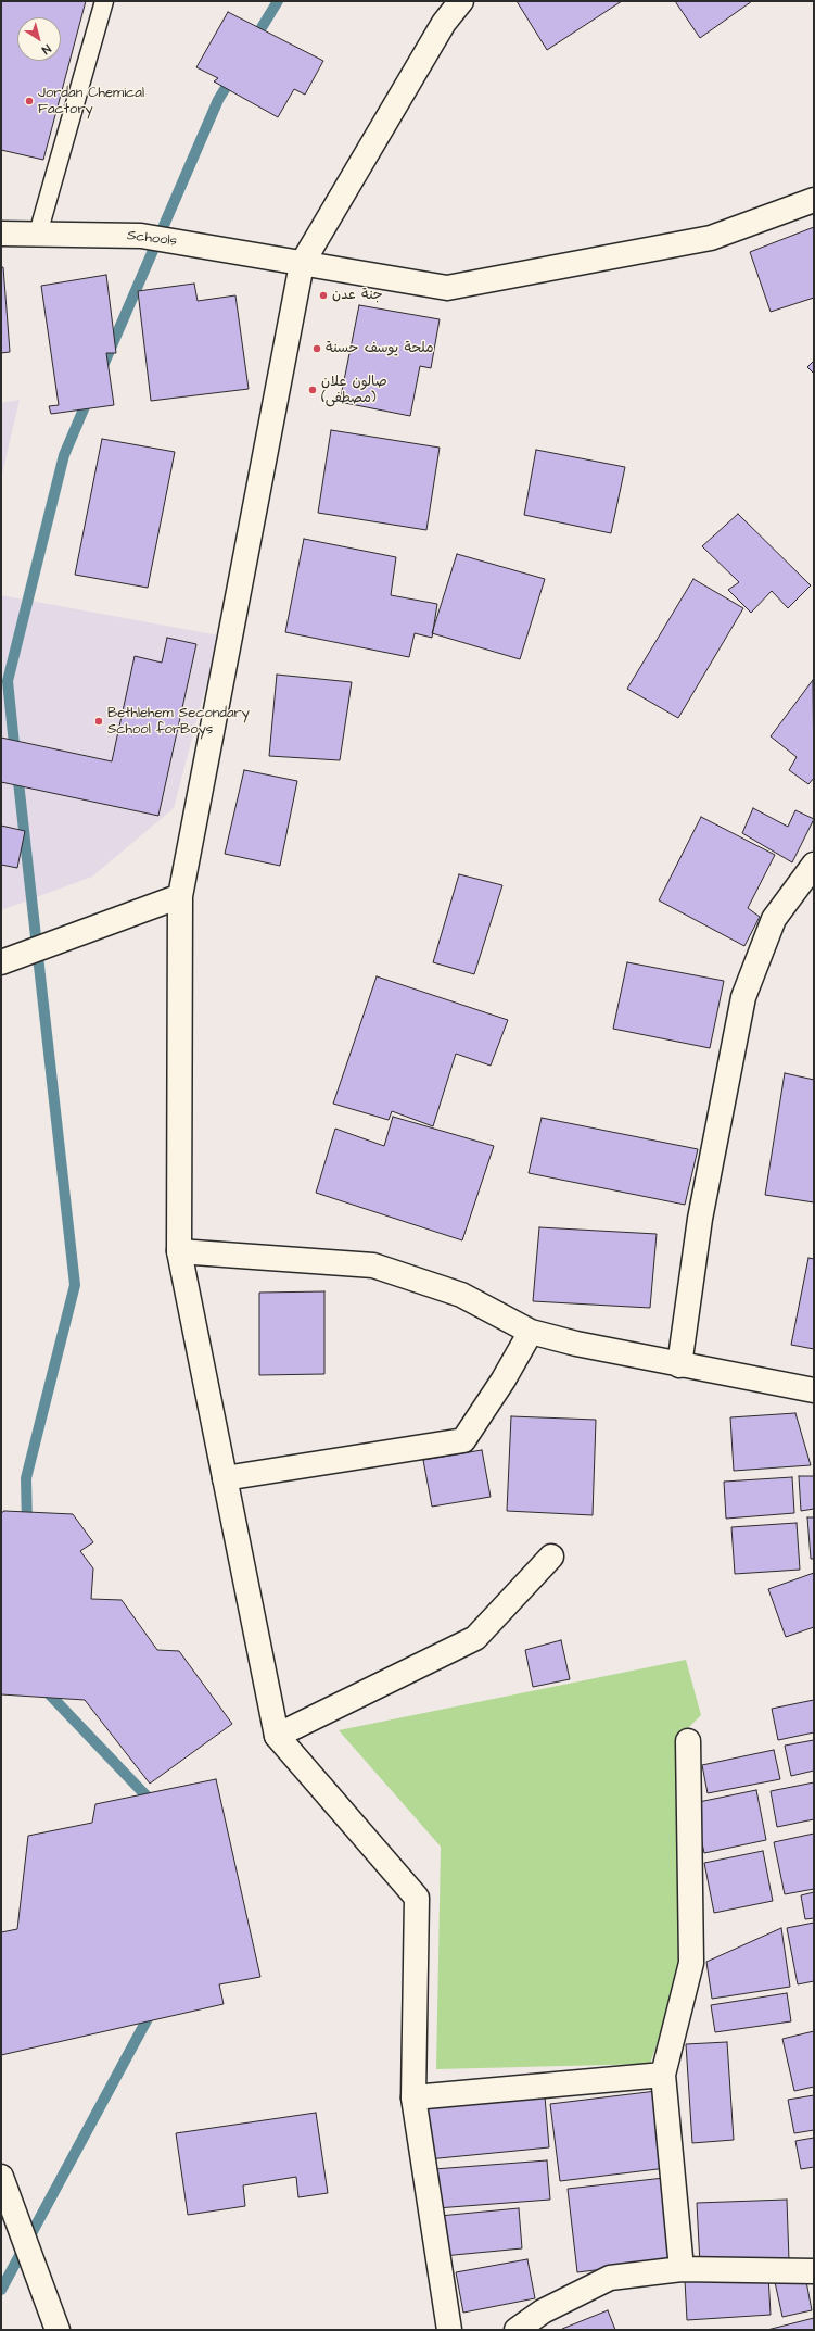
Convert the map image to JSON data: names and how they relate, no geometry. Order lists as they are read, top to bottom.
{
  "streets": {
    "street": ["Schools"]
  },
  "places": [
    "Jordan Chemical Factory",
    "جنة عدن",
    "ملحة يوسف حسنة",
    "صالون علان (مصطفى)",
    "Bethlehem Secondary School forBoys"
  ],
  "north": "bottom right"
}
